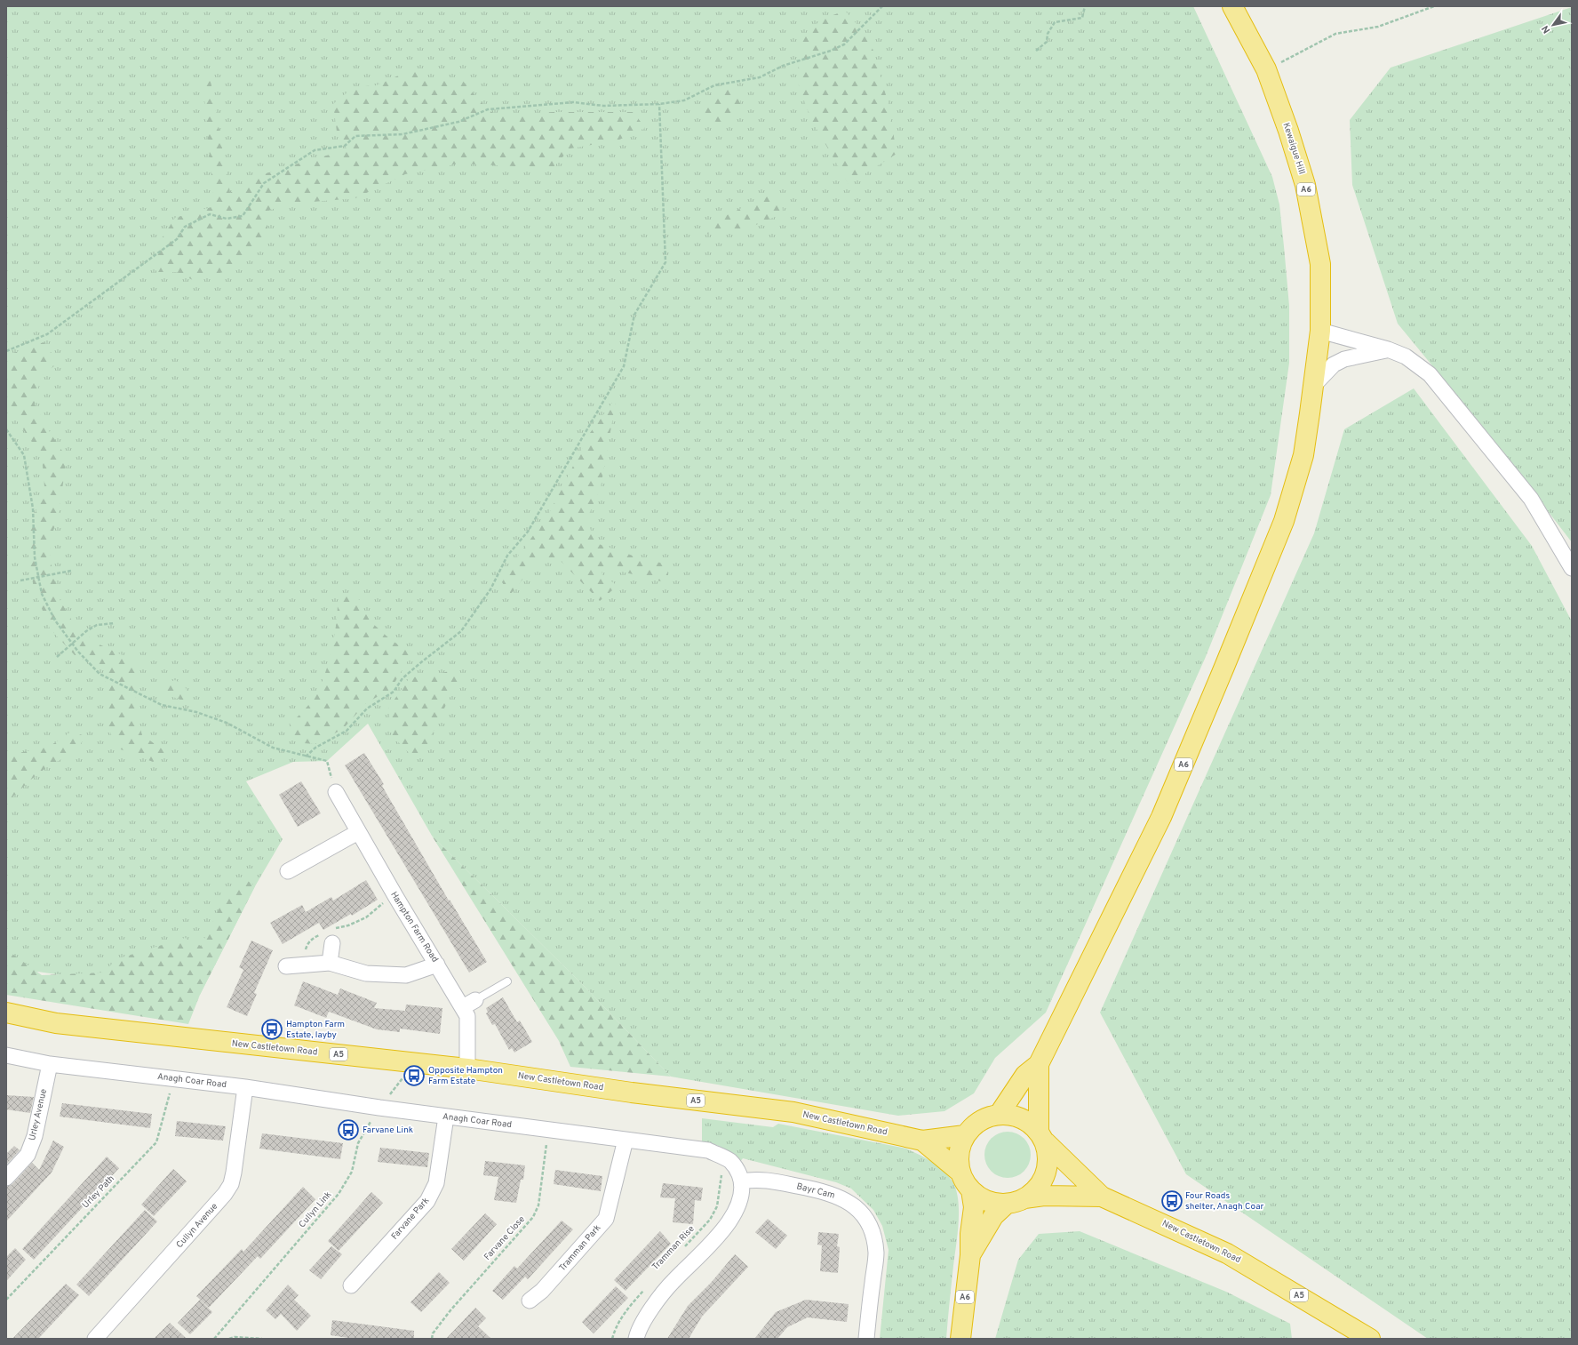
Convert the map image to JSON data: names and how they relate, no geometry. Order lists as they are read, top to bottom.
{
  "streets": {
    "highway": [
      "Kewaigue Hill",
      "A6",
      "New Castletown Road",
      "A5"
    ],
    "street": [
      "Hampton Farm Road",
      "Anagh Coar Road",
      "Urley Avenue",
      "Bayr Cam",
      "Farvane Park",
      "Cullyn Avenue",
      "Tramman Park"
    ],
    "path": [
      "Urley Path",
      "Cullyn Link",
      "Farvane Close",
      "Tramman Rise"
    ]
  },
  "crossings": [
    ["Kewaigue Hill", "A6"],
    ["A6", "A5"],
    ["Hampton Farm Road", "New Castletown Road"],
    ["New Castletown Road", "A5"],
    ["Anagh Coar Road", "Urley Avenue"],
    ["Anagh Coar Road", "Bayr Cam"],
    ["Anagh Coar Road", "Urley Path"],
    ["Anagh Coar Road", "Cullyn Link"],
    ["Anagh Coar Road", "Farvane Park"],
    ["Anagh Coar Road", "Cullyn Avenue"],
    ["Anagh Coar Road", "Farvane Close"],
    ["Anagh Coar Road", "Tramman Park"],
    ["Anagh Coar Road", "Tramman Rise"]
  ],
  "places": {
    "bus stop": [
      "Hampton Farm Estate, layby",
      "Opposite Hampton Farm Estate",
      "Farvane Link",
      "Four Roads shelter, Anagh Coar"
    ]
  },
  "north": "bottom left"
}
